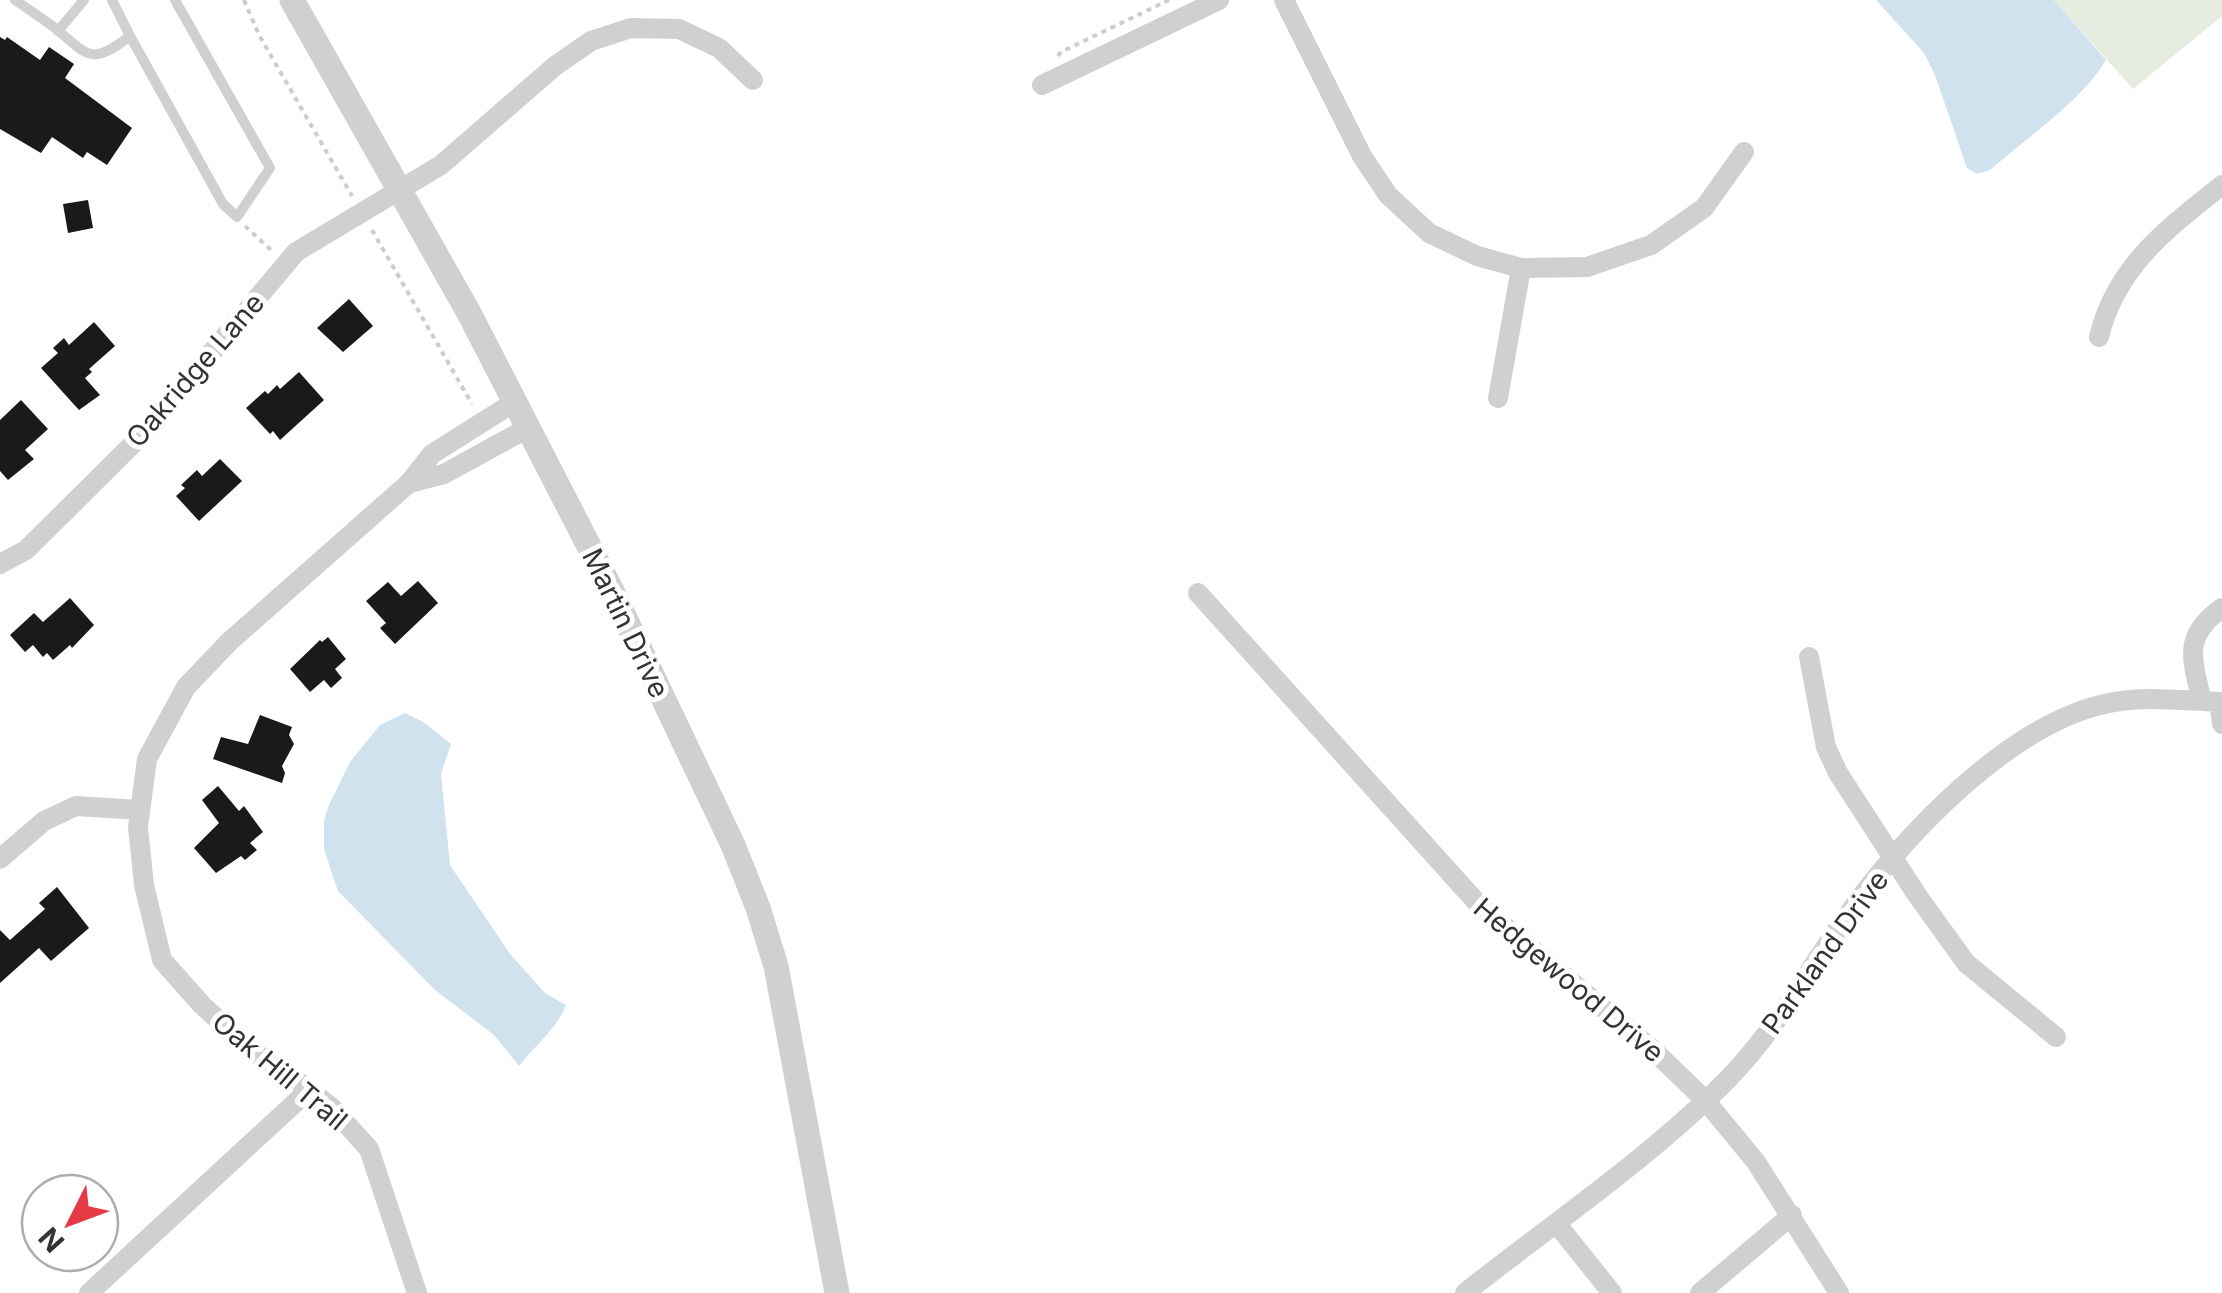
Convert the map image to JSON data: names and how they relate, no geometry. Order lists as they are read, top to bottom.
{
  "streets": {
    "street": [
      "Oakridge Lane",
      "Martin Drive",
      "Parkland Drive",
      "Hedgewood Drive",
      "Oak Hill Trail"
    ]
  },
  "crossings": [
    ["Oakridge Lane", "Martin Drive"],
    ["Martin Drive", "Oak Hill Trail"],
    ["Parkland Drive", "Hedgewood Drive"]
  ],
  "north": "bottom left"
}
